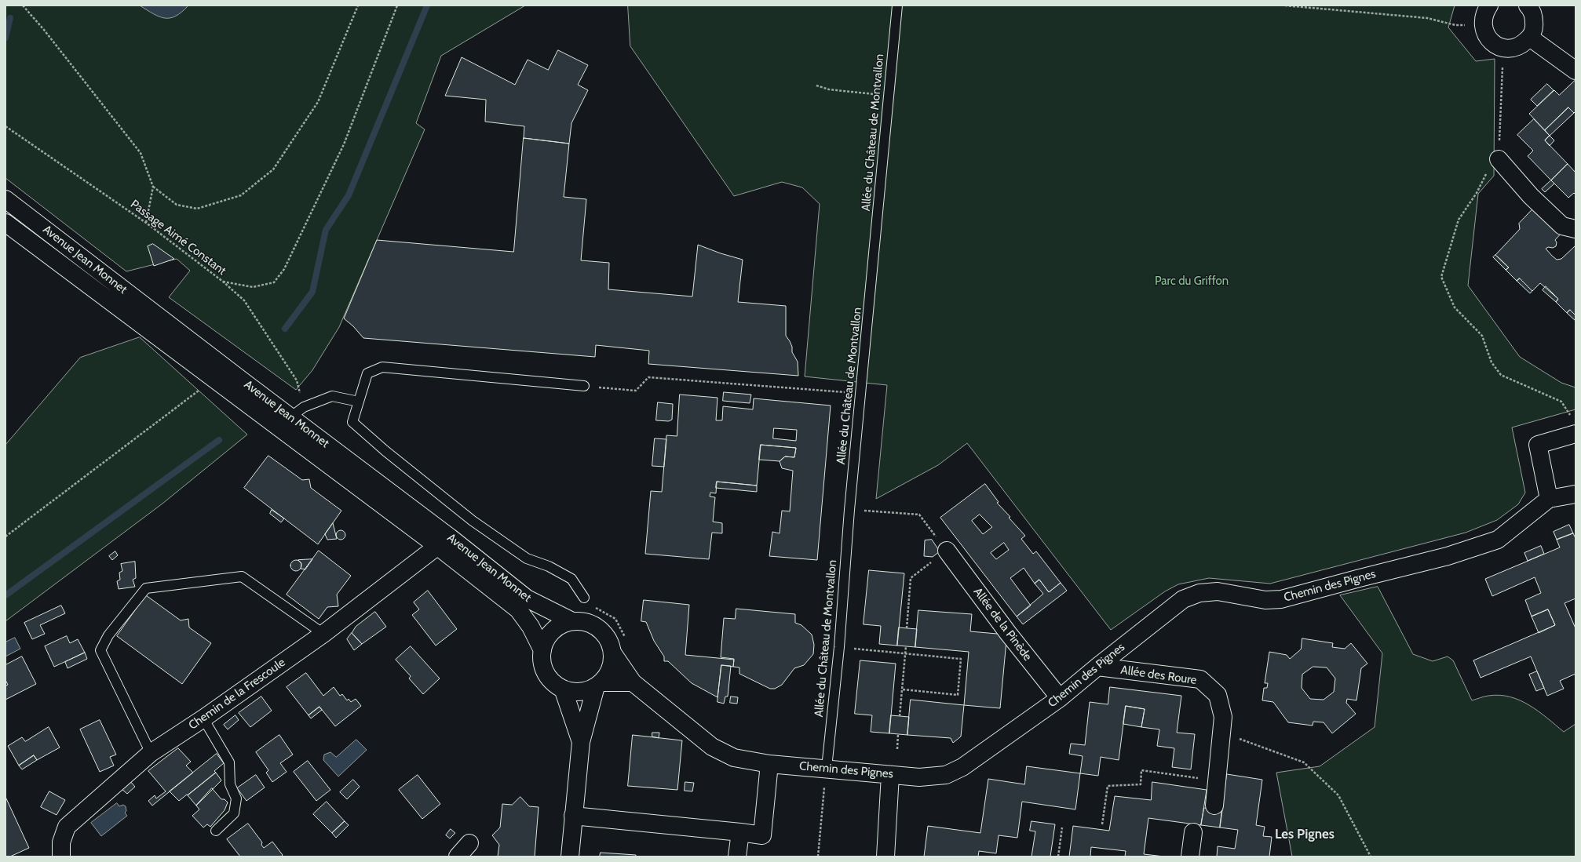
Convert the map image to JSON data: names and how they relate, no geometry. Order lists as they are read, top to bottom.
{
  "streets": {
    "street": [
      "Avenue Jean Monnet",
      "Chemin des Pignes",
      "Allée de la Pinède",
      "Allée des Roure",
      "Chemin de la Frescoule"
    ],
    "lane": ["Allée du Château de Montvallon"],
    "path": ["Passage Aimé Constant"]
  },
  "crossings": [
    ["Allée du Château de Montvallon", "Chemin des Pignes"],
    ["Passage Aimé Constant", "Avenue Jean Monnet"],
    ["Avenue Jean Monnet", "Chemin des Pignes"],
    ["Avenue Jean Monnet", "Chemin de la Frescoule"],
    ["Chemin des Pignes", "Allée de la Pinède"],
    ["Chemin des Pignes", "Allée des Roure"]
  ],
  "districts": ["Les Pignes"],
  "parks": ["Parc du Griffon"]
}
